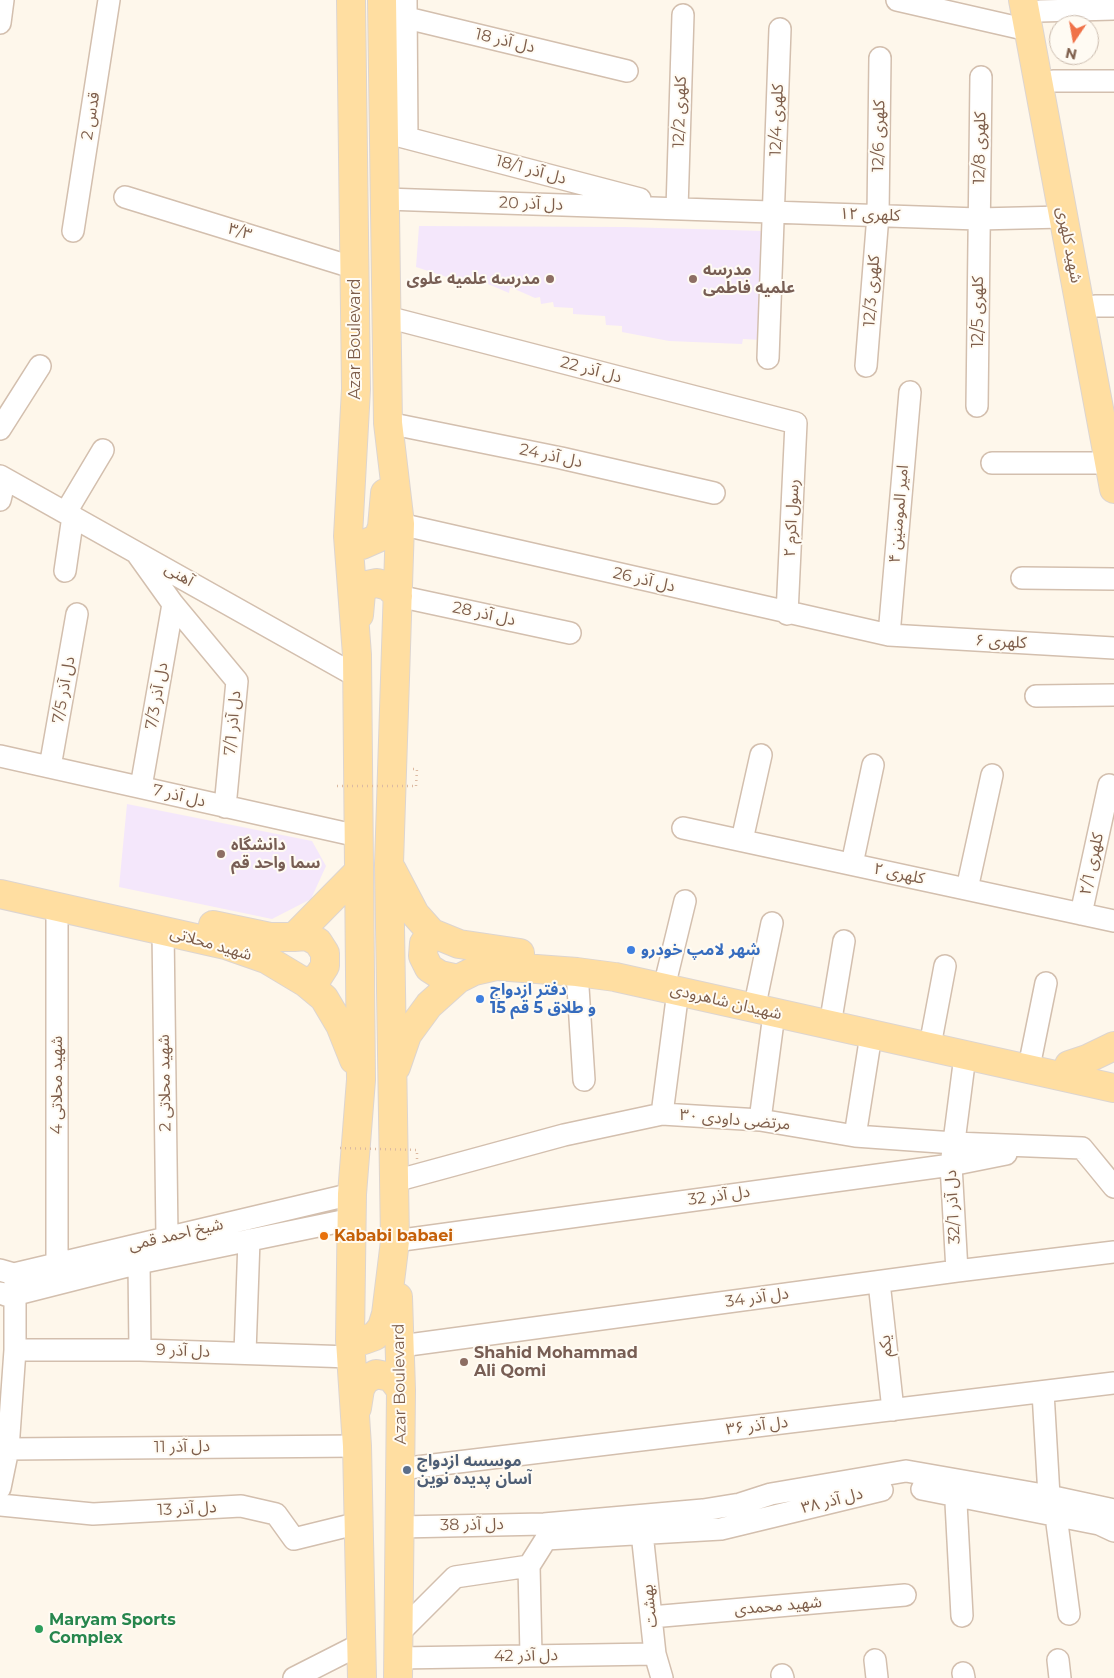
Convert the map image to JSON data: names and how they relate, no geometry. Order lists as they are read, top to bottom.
{
  "streets": {
    "main road": [
      "شهید کلهری",
      "Azar Boulevard",
      "شهید محلاتی",
      "شهیدان شاهرودی"
    ],
    "street": [
      "دل آذر 18",
      "کلهری 12/2",
      "قدس 2",
      "کلهری 12/4",
      "کلهری 12/6",
      "کلهری 12/8",
      "دل آذر 18/1",
      "دل آذر 20",
      "کلهری ۱۲",
      "۳/۳",
      "کلهری 12/3",
      "کلهری 12/5",
      "دل آذر 22",
      "دل آذر 24",
      "امیر المومنین ۴",
      "رسول اکرم ۲",
      "آهنی",
      "دل آذر 26",
      "دل آذر 28",
      "کلهری ۶",
      "دل آذر 7/5",
      "دل آذر 7/3",
      "دل آذر 7/1",
      "دل آذر 7",
      "کلهری ۲/1",
      "کلهری ۲",
      "شهید محلاتی 2",
      "شهید محلاتی 4",
      "۳۰ مرتضی داودی",
      "دل آذر 32",
      "دل آذر 32/1",
      "شیخ احمد قمی",
      "دل آذر 34",
      "یکم",
      "دل آذر 9",
      "دل آذر ۳۶",
      "دل آذر 11",
      "دل آذر ۳۸",
      "دل آذر 13",
      "دل آذر 38",
      "بهشت",
      "شهید محمدی",
      "دل آذر 42"
    ]
  },
  "crossings": [
    ["دل آذر 18", "Azar Boulevard"],
    ["کلهری 12/2", "دل آذر 18/1"],
    ["کلهری 12/2", "دل آذر 20"],
    ["کلهری 12/2", "کلهری ۱۲"],
    ["کلهری 12/4", "کلهری ۱۲"],
    ["کلهری 12/6", "کلهری ۱۲"],
    ["کلهری 12/6", "کلهری 12/3"],
    ["کلهری 12/8", "کلهری ۱۲"],
    ["کلهری 12/8", "کلهری 12/5"],
    ["دل آذر 18/1", "دل آذر 20"],
    ["دل آذر 18/1", "کلهری ۱۲"],
    ["دل آذر 18/1", "Azar Boulevard"],
    ["دل آذر 20", "کلهری ۱۲"],
    ["دل آذر 20", "Azar Boulevard"],
    ["کلهری ۱۲", "شهید کلهری"],
    ["کلهری ۱۲", "کلهری 12/3"],
    ["کلهری ۱۲", "کلهری 12/5"],
    ["۳/۳", "Azar Boulevard"],
    ["Azar Boulevard", "دل آذر 22"],
    ["Azar Boulevard", "دل آذر 24"],
    ["Azar Boulevard", "آهنی"],
    ["Azar Boulevard", "دل آذر 26"],
    ["Azar Boulevard", "دل آذر 28"],
    ["Azar Boulevard", "شهیدان شاهرودی"],
    ["Azar Boulevard", "۳۰ مرتضی داودی"],
    ["Azar Boulevard", "دل آذر 32"],
    ["Azar Boulevard", "دل آذر 34"],
    ["Azar Boulevard", "دل آذر ۳۶"],
    ["Azar Boulevard", "دل آذر 38"],
    ["Azar Boulevard", "دل آذر 42"],
    ["دل آذر 22", "رسول اکرم ۲"],
    ["امیر المومنین ۴", "دل آذر 26"],
    ["امیر المومنین ۴", "کلهری ۶"],
    ["رسول اکرم ۲", "دل آذر 26"],
    ["آهنی", "دل آذر 7/1"],
    ["دل آذر 26", "کلهری ۶"],
    ["دل آذر 7/5", "دل آذر 7"],
    ["دل آذر 7/3", "دل آذر 7/1"],
    ["دل آذر 7/3", "دل آذر 7"],
    ["دل آذر 7/1", "دل آذر 7"],
    ["کلهری ۲/1", "کلهری ۲"],
    ["شهید محلاتی", "شهید محلاتی 2"],
    ["شهید محلاتی", "شهید محلاتی 4"],
    ["شهیدان شاهرودی", "دل آذر 32/1"],
    ["شهید محلاتی 2", "شیخ احمد قمی"],
    ["شهید محلاتی 4", "شیخ احمد قمی"],
    ["۳۰ مرتضی داودی", "دل آذر 32"],
    ["۳۰ مرتضی داودی", "دل آذر 32/1"],
    ["دل آذر 32", "دل آذر 32/1"],
    ["دل آذر 32/1", "دل آذر 34"],
    ["دل آذر 34", "یکم"],
    ["یکم", "دل آذر ۳۶"],
    ["دل آذر ۳۸", "دل آذر 38"],
    ["دل آذر ۳۸", "بهشت"],
    ["بهشت", "شهید محمدی"],
    ["بهشت", "دل آذر 42"]
  ],
  "places": [
    "مدرسه علمیه علوی",
    "مدرسه علمیه فاطمی",
    "دانشگاه سما واحد قم",
    "شهر لامپ خودرو",
    "دفتر ازدواج 15 و طلاق 5 قم",
    "Kababi babaei",
    "Shahid Mohammad Ali Qomi",
    "موسسه ازدواج آسان پدیده نوین",
    "Maryam Sports Complex"
  ],
  "north": "bottom"
}
